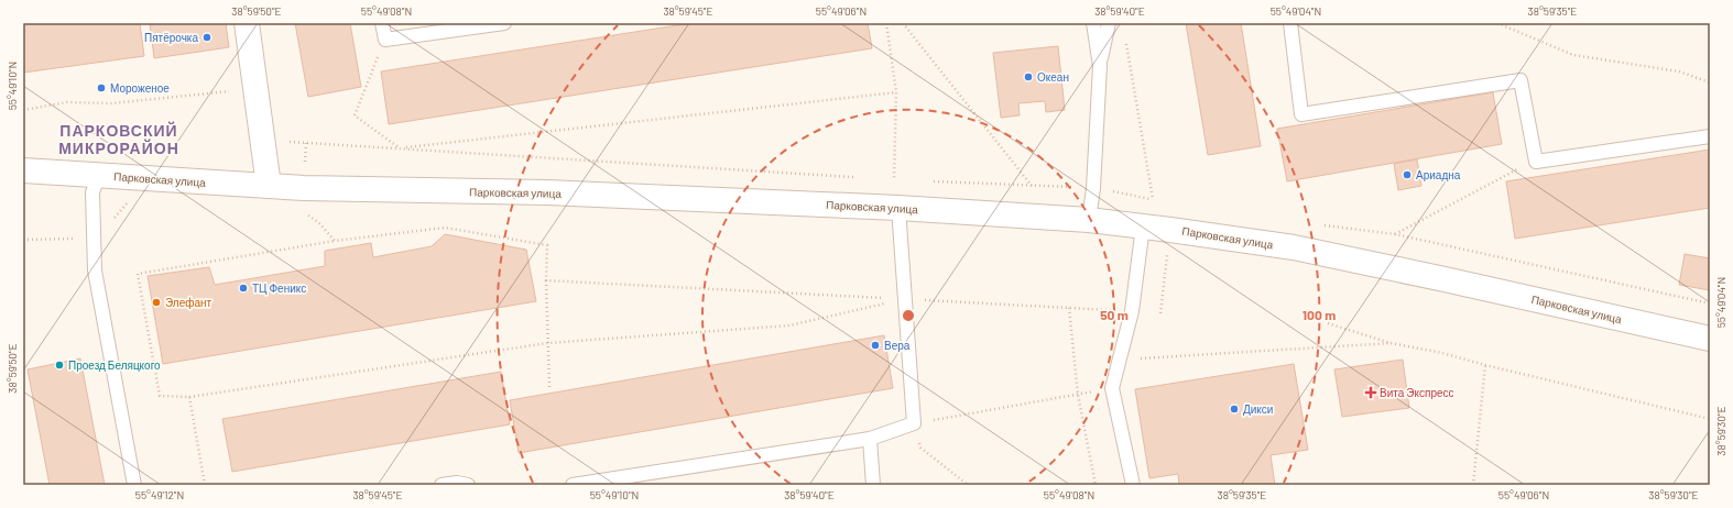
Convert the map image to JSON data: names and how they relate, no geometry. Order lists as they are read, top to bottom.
{
  "streets": {
    "street": ["Парковская улица"]
  },
  "districts": ["ПАРКОВСКИЙ МИКРОРАЙОН"],
  "places": {
    "other": [
      "Пятёрочка",
      "Океан",
      "Мороженое",
      "Ариадна",
      "ТЦ Феникс",
      "Элефант",
      "Вера",
      "Проезд Беляцкого",
      "Дикси"
    ],
    "health": ["Вита Экспресс"]
  },
  "coordinates": [
    "38°59'50\"E",
    "55°49'08\"N",
    "38°59'45\"E",
    "55°49'06\"N",
    "38°59'40\"E",
    "55°49'04\"N",
    "38°59'35\"E",
    "55°49'10\"N",
    "38°59'30\"E",
    "55°49'12\"N"
  ],
  "rings": ["50 m", "100 m"]
}
